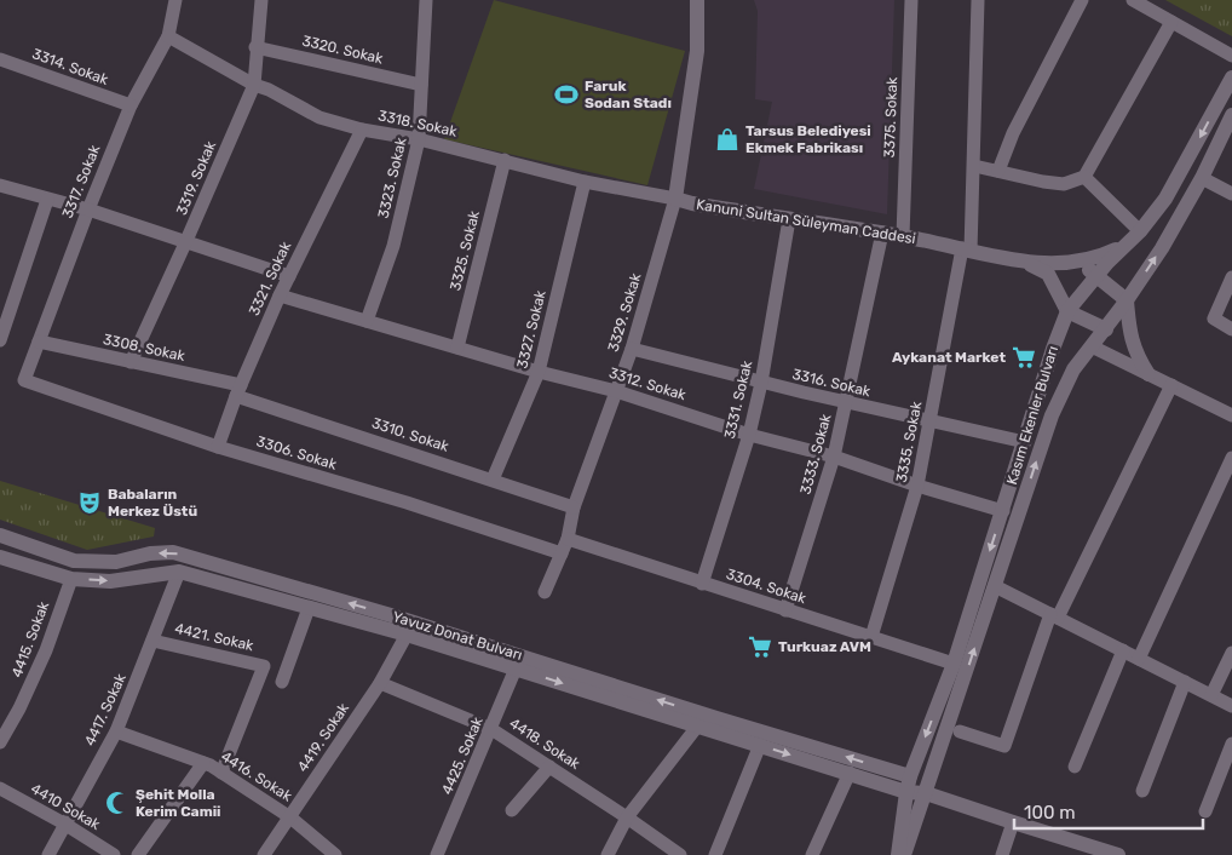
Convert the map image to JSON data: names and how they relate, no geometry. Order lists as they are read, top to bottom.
{
  "streets": {
    "street": [
      "3320. Sokak",
      "3314. Sokak",
      "3375. Sokak",
      "3318. Sokak",
      "3319. Sokak",
      "3323. Sokak",
      "3317. Sokak",
      "Kanuni Sultan Süleyman Caddesi",
      "3325. Sokak",
      "3321. Sokak",
      "3329. Sokak",
      "3327. Sokak",
      "3308. Sokak",
      "3316. Sokak",
      "3312. Sokak",
      "3331. Sokak",
      "Kasım Ekenler Bulvarı",
      "3310. Sokak",
      "3335. Sokak",
      "3306. Sokak",
      "3333. Sokak",
      "3304. Sokak",
      "Yavuz Donat Bulvarı",
      "4421. Sokak",
      "4415. Sokak",
      "4417. Sokak",
      "4419. Sokak",
      "4418. Sokak",
      "4425. Sokak",
      "4416. Sokak",
      "4410 Sokak"
    ]
  },
  "crossings": [
    ["3320. Sokak", "3319. Sokak"],
    ["3320. Sokak", "3323. Sokak"],
    ["3314. Sokak", "3317. Sokak"],
    ["3375. Sokak", "Kanuni Sultan Süleyman Caddesi"],
    ["3318. Sokak", "3319. Sokak"],
    ["3318. Sokak", "3323. Sokak"],
    ["3318. Sokak", "3317. Sokak"],
    ["3318. Sokak", "Kanuni Sultan Süleyman Caddesi"],
    ["3318. Sokak", "3325. Sokak"],
    ["3318. Sokak", "3321. Sokak"],
    ["3318. Sokak", "3329. Sokak"],
    ["3318. Sokak", "3327. Sokak"],
    ["3319. Sokak", "3308. Sokak"],
    ["3323. Sokak", "3312. Sokak"],
    ["3317. Sokak", "3308. Sokak"],
    ["3317. Sokak", "3306. Sokak"],
    ["Kanuni Sultan Süleyman Caddesi", "3329. Sokak"],
    ["Kanuni Sultan Süleyman Caddesi", "3331. Sokak"],
    ["Kanuni Sultan Süleyman Caddesi", "3335. Sokak"],
    ["Kanuni Sultan Süleyman Caddesi", "3333. Sokak"],
    ["3325. Sokak", "3312. Sokak"],
    ["3321. Sokak", "3308. Sokak"],
    ["3321. Sokak", "3312. Sokak"],
    ["3321. Sokak", "3310. Sokak"],
    ["3321. Sokak", "3306. Sokak"],
    ["3329. Sokak", "3316. Sokak"],
    ["3329. Sokak", "3312. Sokak"],
    ["3329. Sokak", "3310. Sokak"],
    ["3329. Sokak", "3306. Sokak"],
    ["3329. Sokak", "3304. Sokak"],
    ["3327. Sokak", "3312. Sokak"],
    ["3327. Sokak", "3310. Sokak"],
    ["3308. Sokak", "3310. Sokak"],
    ["3316. Sokak", "3331. Sokak"],
    ["3316. Sokak", "Kasım Ekenler Bulvarı"],
    ["3316. Sokak", "3335. Sokak"],
    ["3316. Sokak", "3333. Sokak"],
    ["3312. Sokak", "3331. Sokak"],
    ["3312. Sokak", "Kasım Ekenler Bulvarı"],
    ["3312. Sokak", "3335. Sokak"],
    ["3312. Sokak", "3333. Sokak"],
    ["3331. Sokak", "3304. Sokak"],
    ["Kasım Ekenler Bulvarı", "3304. Sokak"],
    ["Kasım Ekenler Bulvarı", "Yavuz Donat Bulvarı"],
    ["3335. Sokak", "3304. Sokak"],
    ["3333. Sokak", "3304. Sokak"],
    ["Yavuz Donat Bulvarı", "4415. Sokak"],
    ["Yavuz Donat Bulvarı", "4417. Sokak"],
    ["Yavuz Donat Bulvarı", "4419. Sokak"],
    ["Yavuz Donat Bulvarı", "4425. Sokak"],
    ["4421. Sokak", "4417. Sokak"],
    ["4421. Sokak", "4416. Sokak"],
    ["4417. Sokak", "4416. Sokak"],
    ["4417. Sokak", "4410 Sokak"],
    ["4419. Sokak", "4418. Sokak"],
    ["4419. Sokak", "4416. Sokak"],
    ["4418. Sokak", "4425. Sokak"]
  ],
  "places": {
    "sports": ["Faruk Sodan Stadı"],
    "shop": ["Tarsus Belediyesi Ekmek Fabrikası"],
    "supermarket": ["Aykanat Market", "Turkuaz AVM"],
    "theatre": ["Babaların Merkez Üstü"],
    "mosque": ["Şehit Molla Kerim Camii"]
  },
  "scale_bar": "100 m"
}
